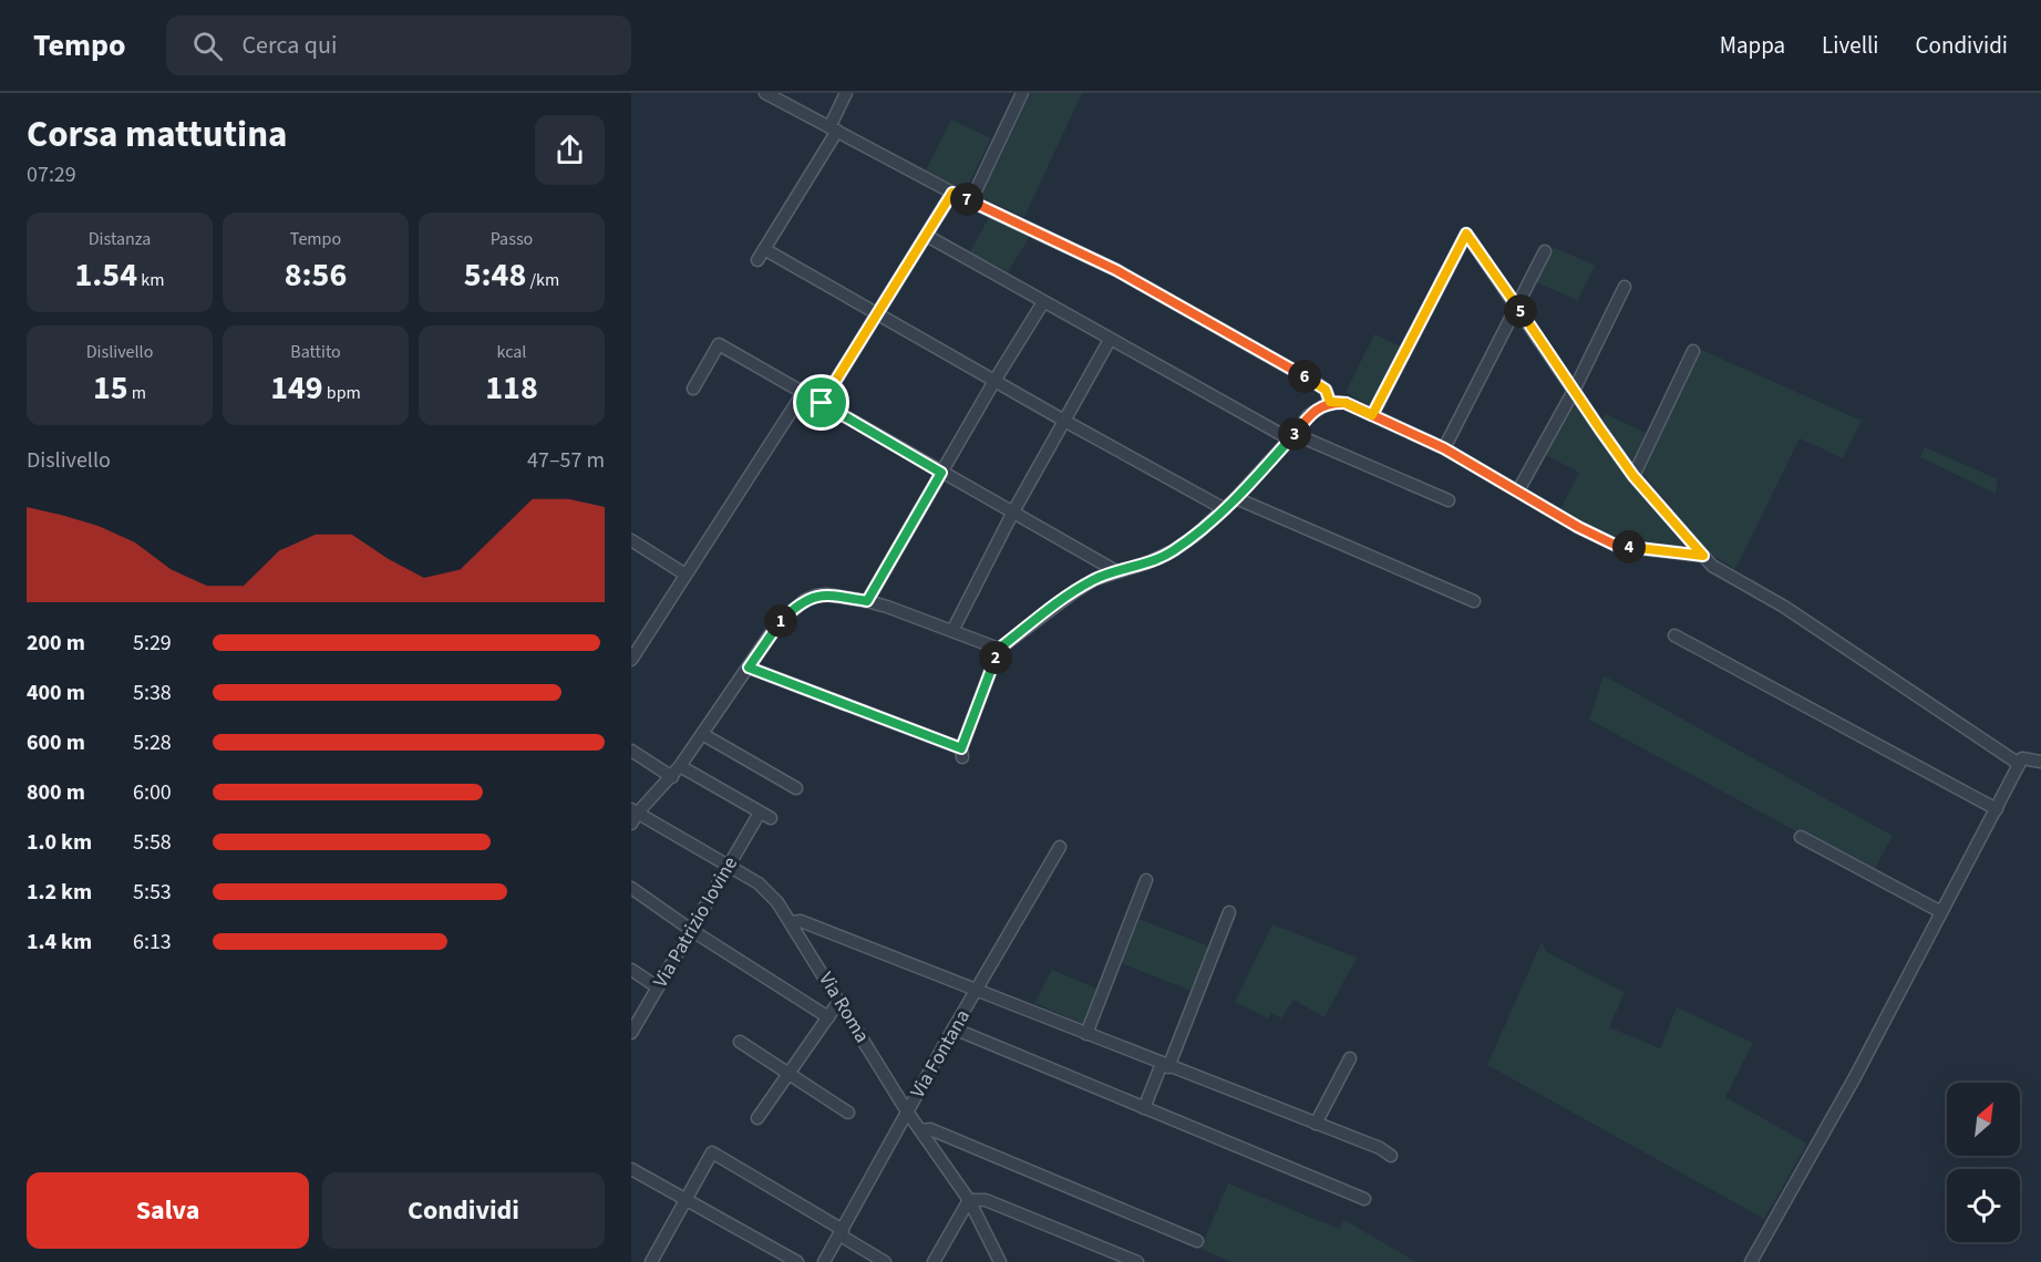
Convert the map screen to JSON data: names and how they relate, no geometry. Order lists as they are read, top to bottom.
{
  "streets": {
    "street": ["Via Patrizio Iovine", "Via Roma", "Via Fontana"]
  },
  "crossings": [
    ["Via Patrizio Iovine", "Via Roma"],
    ["Via Roma", "Via Fontana"]
  ],
  "north": "top right",
  "page": {
    "header": "Tempo",
    "search": "Cerca qui",
    "nav": ["Mappa", "Livelli", "Condividi"],
    "heading": ["Corsa mattutina", "07:29"],
    "pins": [
      "7",
      "5",
      "6",
      "3",
      "4",
      "1",
      "2"
    ],
    "stats": [
      ["Distanza", "1.54 km"],
      ["Tempo", "8:56"],
      ["Passo", "5:48 /km"],
      ["Dislivello", "15 m"],
      ["Battito", "149 bpm"],
      ["kcal", "118"]
    ],
    "chart": ["Dislivello", "47–57 m"],
    "list": [
      {
        "name": "200 m",
        "note": "5:29"
      },
      {
        "name": "400 m",
        "note": "5:38"
      },
      {
        "name": "600 m",
        "note": "5:28"
      },
      {
        "name": "800 m",
        "note": "6:00"
      },
      {
        "name": "1.0 km",
        "note": "5:58"
      },
      {
        "name": "1.2 km",
        "note": "5:53"
      },
      {
        "name": "1.4 km",
        "note": "6:13"
      }
    ],
    "buttons": ["Salva", "Condividi"]
  }
}
